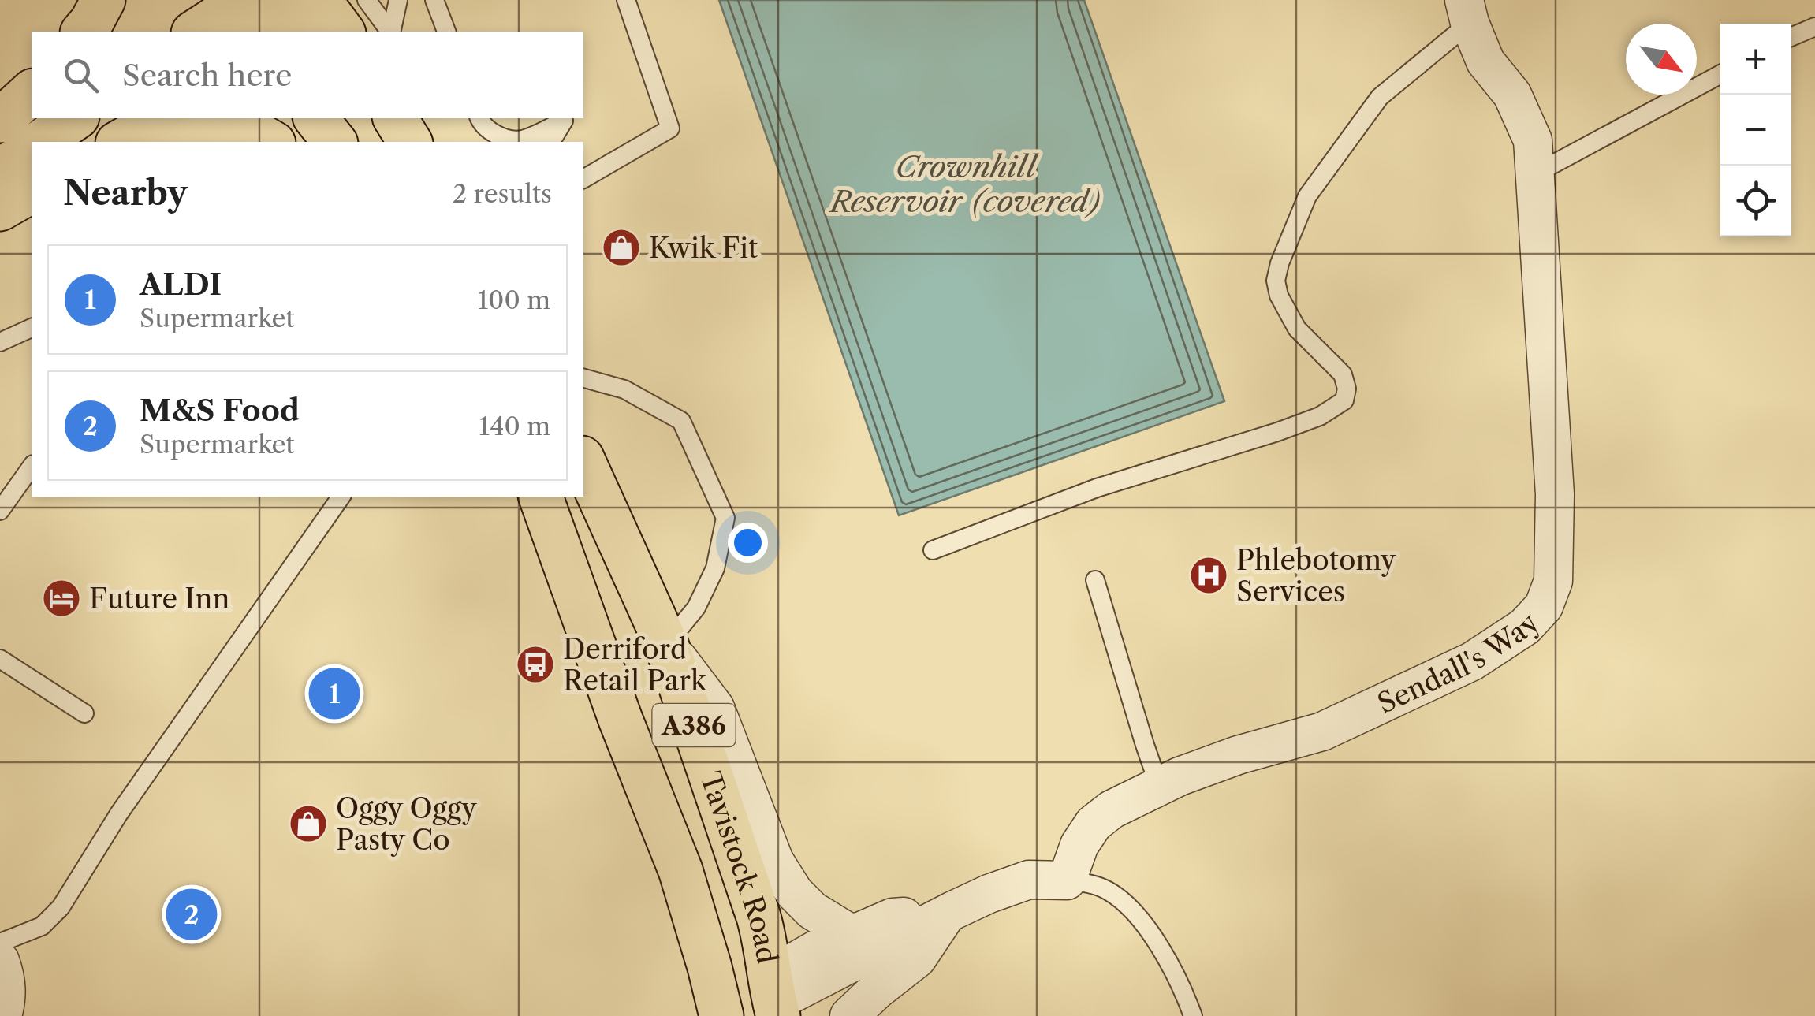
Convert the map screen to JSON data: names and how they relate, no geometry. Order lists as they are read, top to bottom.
{
  "streets": {
    "main road": ["A386", "Tavistock Road"],
    "street": ["Sendall's Way"]
  },
  "crossings": [
    ["A386", "Tavistock Road"]
  ],
  "water": ["Crownhill Reservoir (covered)"],
  "places": {
    "shop": ["Kwik Fit", "Oggy Oggy Pasty Co"],
    "hospital": ["Phlebotomy Services"],
    "hotel": ["Future Inn"],
    "bus stop": ["Derriford Retail Park"]
  },
  "north": "bottom right",
  "page": {
    "map_buttons": ["+", "−"],
    "search": "Search here",
    "heading": ["Nearby", "2 results"],
    "list": [
      {
        "mark": "1",
        "name": "ALDI",
        "note": "Supermarket",
        "value": "100 m"
      },
      {
        "mark": "2",
        "name": "M&S Food",
        "note": "Supermarket",
        "value": "140 m"
      }
    ],
    "pins": ["1", "2"]
  }
}
